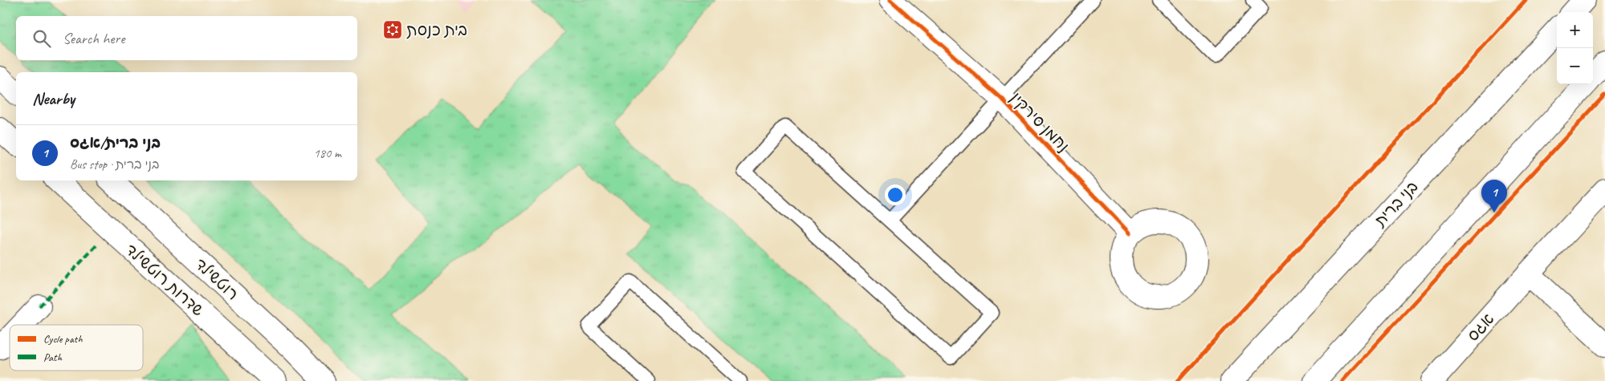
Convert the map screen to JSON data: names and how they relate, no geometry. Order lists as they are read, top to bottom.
{
  "streets": {
    "street": [
      "נחמן סירקין",
      "בני ברית",
      "רוטשילד",
      "שדרות רוטשילד",
      "אגס"
    ]
  },
  "places": {
    "synagogue": ["בית כנסת"]
  },
  "legend": ["Cycle path", "Path"],
  "page": {
    "map_buttons": ["+", "−"],
    "search": "Search here",
    "heading": "Nearby",
    "list": [
      {
        "mark": "1",
        "name": "בני ברית/אגס",
        "note": "Bus stop · בני ברית",
        "value": "180 m"
      }
    ],
    "pins": "1"
  }
}
